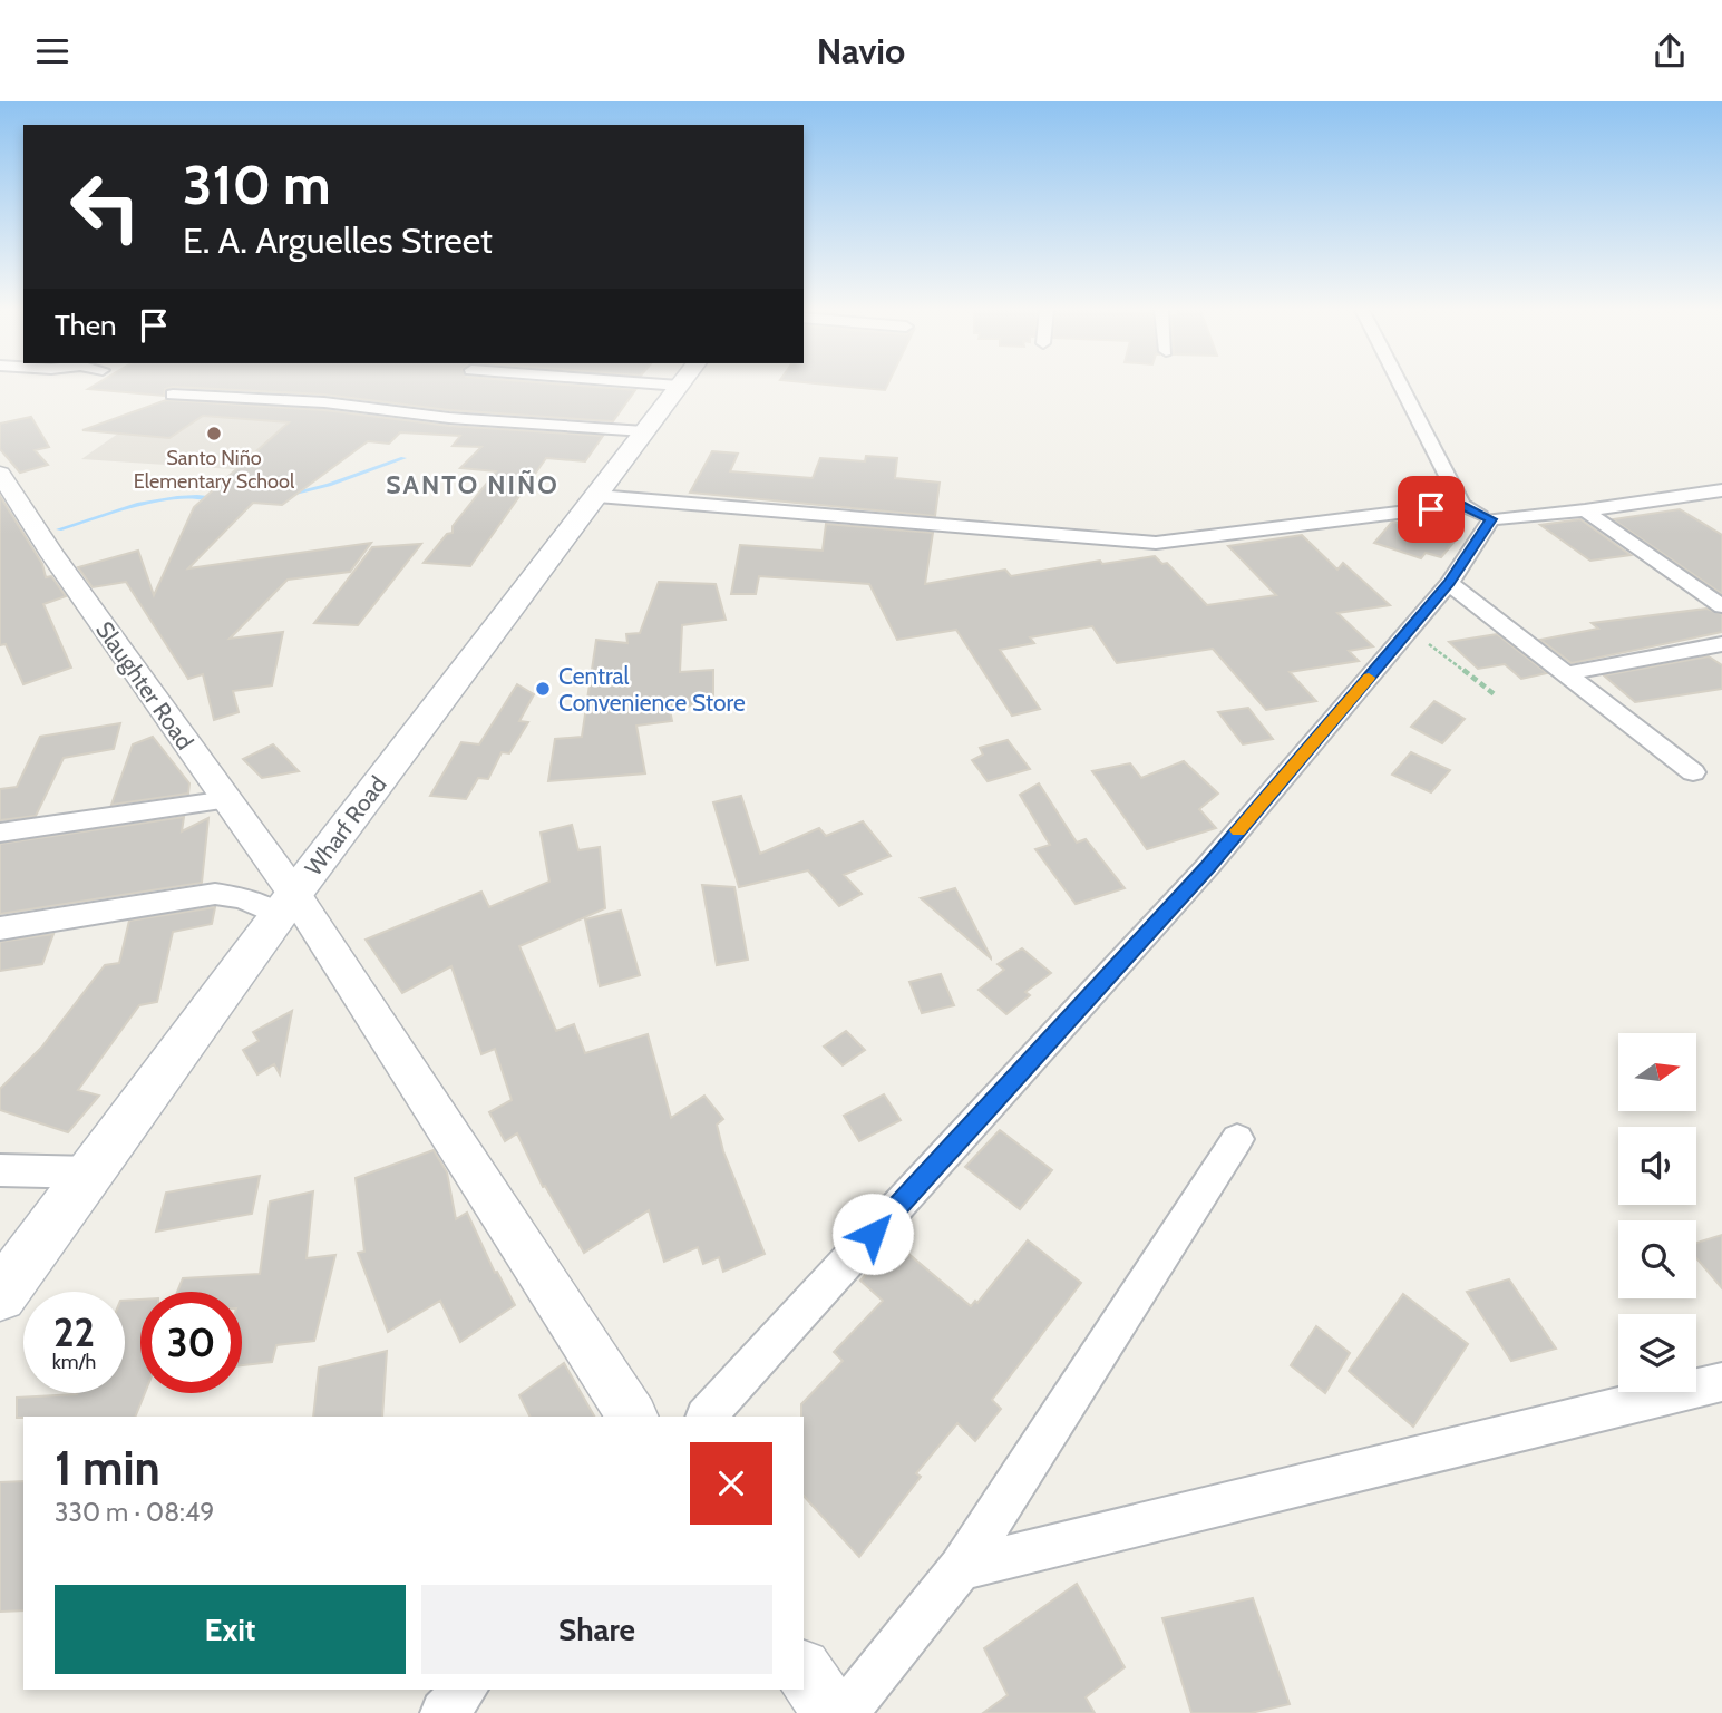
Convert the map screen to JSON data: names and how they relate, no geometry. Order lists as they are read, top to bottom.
{
  "streets": {
    "main road": ["Wharf Road"],
    "street": ["Slaughter Road"]
  },
  "crossings": [
    ["Slaughter Road", "Wharf Road"]
  ],
  "districts": ["SANTO NIÑO"],
  "places": ["Santo Niño Elementary School", "Central Convenience Store"],
  "north": "right",
  "page": {
    "header": "Navio",
    "turn": ["310 m", "E. A. Arguelles Street"],
    "then": "Then",
    "speed": "22 km/h",
    "limit": "30",
    "heading": ["1 min", "330 m · 08:49"],
    "buttons": ["Exit", "Share"]
  }
}
